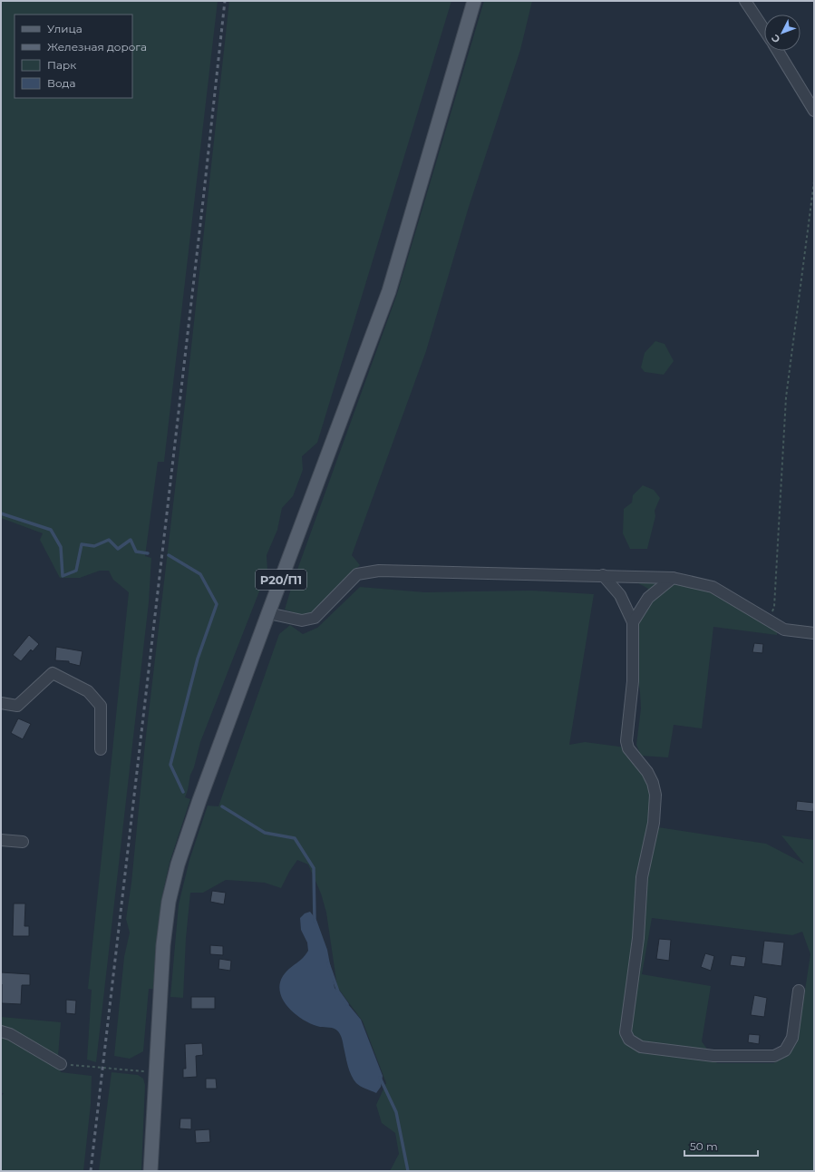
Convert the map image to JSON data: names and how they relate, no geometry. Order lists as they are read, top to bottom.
{
  "streets": {
    "main road": ["Р20/П1"]
  },
  "legend": [
    "Улица",
    "Железная дорога",
    "Парк",
    "Вода"
  ],
  "scale_bar": "50 m",
  "north": "bottom left"
}
